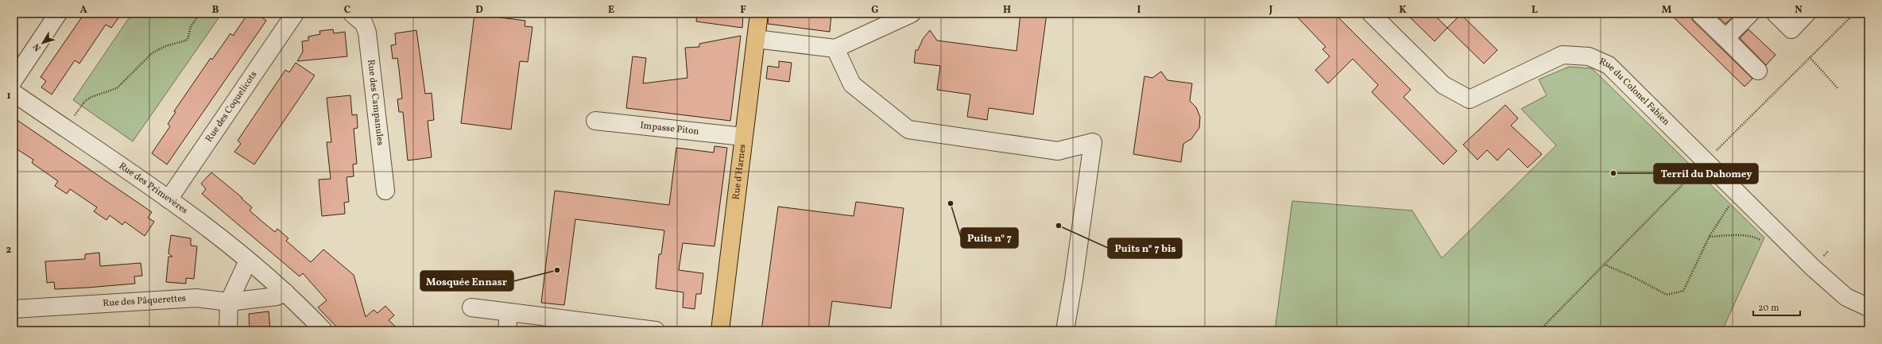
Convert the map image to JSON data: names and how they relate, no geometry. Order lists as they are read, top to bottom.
{
  "streets": {
    "main road": ["Rue d'Harnes"],
    "street": [
      "Rue du Colonel Fabien",
      "Rue des Campanules",
      "Rue des Coquelicots",
      "Impasse Piton",
      "Rue des Primevères",
      "Rue des Pâquerettes"
    ]
  },
  "crossings": [
    ["Rue des Coquelicots", "Rue des Primevères"],
    ["Impasse Piton", "Rue d'Harnes"],
    ["Rue des Primevères", "Rue des Pâquerettes"]
  ],
  "places": [
    "Terril du Dahomey",
    "Puits n° 7",
    "Puits n° 7 bis",
    "Mosquée Ennasr"
  ],
  "scale_bar": "20 m",
  "north": "bottom left",
  "grid": {
    "columns": [
      "A",
      "B",
      "C",
      "D",
      "E",
      "F",
      "G",
      "H",
      "I",
      "J",
      "K",
      "L",
      "M",
      "N"
    ],
    "rows": ["1", "2"]
  }
}
